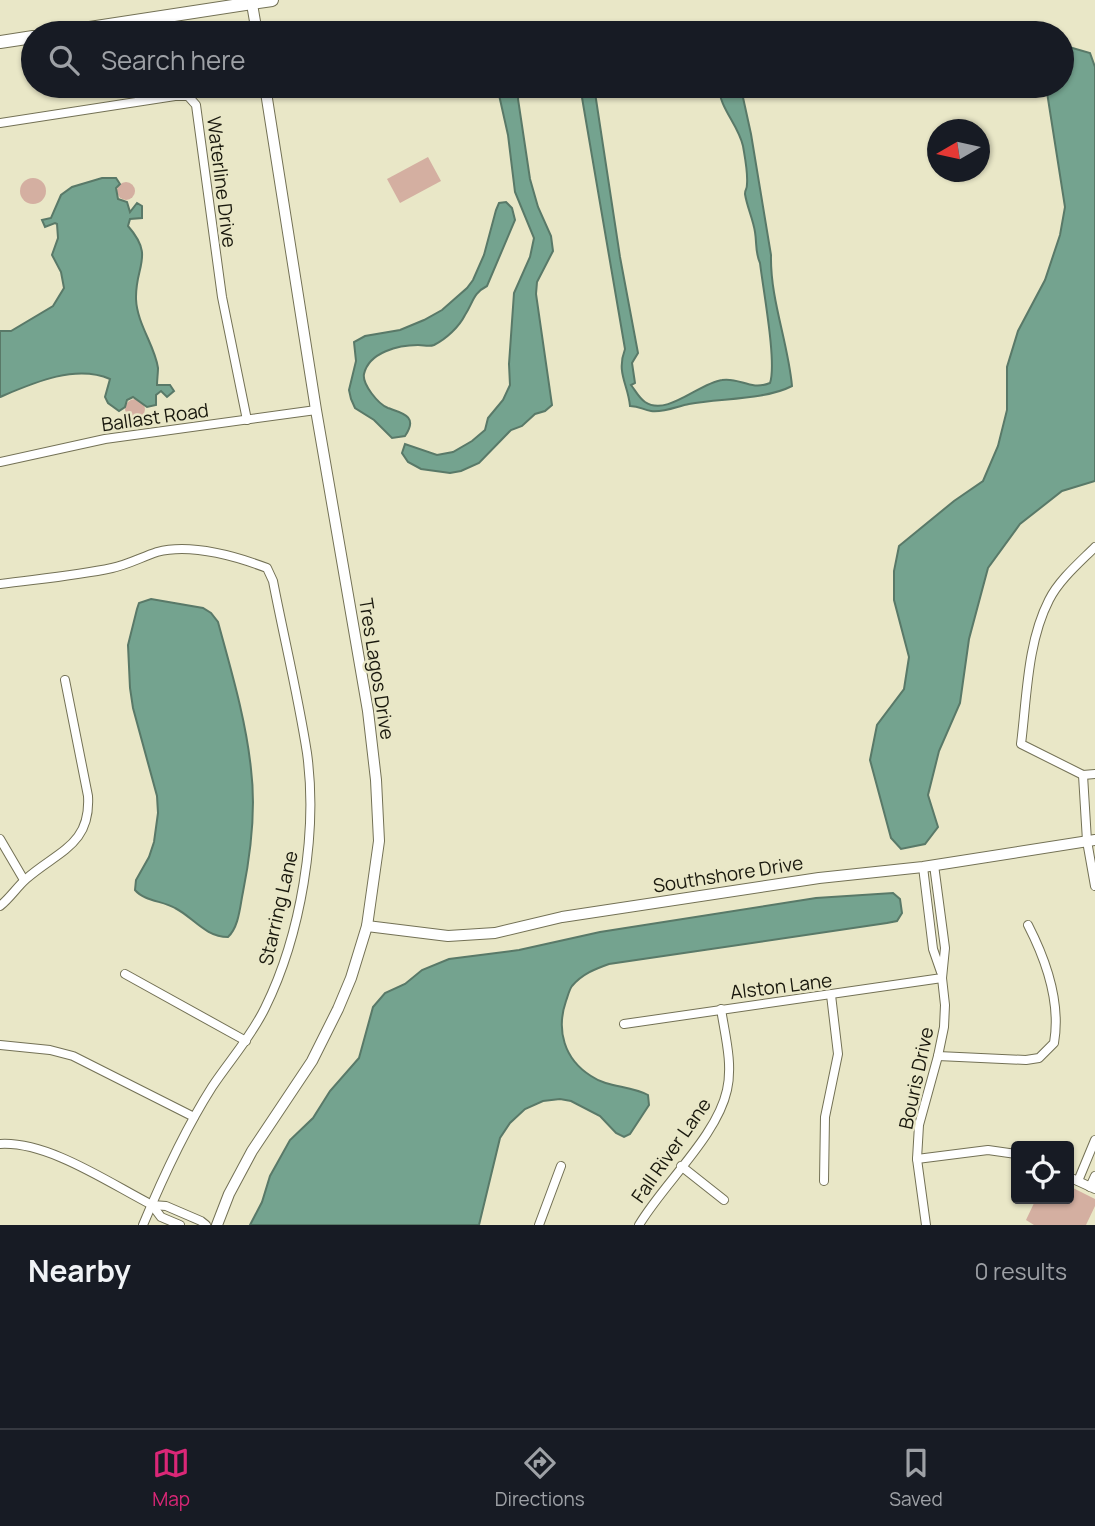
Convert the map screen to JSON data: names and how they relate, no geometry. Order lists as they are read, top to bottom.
{
  "streets": {
    "street": [
      "Waterline Drive",
      "Ballast Road",
      "Tres Lagos Drive",
      "Southshore Drive",
      "Starring Lane",
      "Alston Lane",
      "Bouris Drive",
      "Fall River Lane"
    ]
  },
  "crossings": [
    ["Waterline Drive", "Ballast Road"],
    ["Ballast Road", "Tres Lagos Drive"],
    ["Tres Lagos Drive", "Southshore Drive"],
    ["Southshore Drive", "Bouris Drive"],
    ["Alston Lane", "Bouris Drive"],
    ["Alston Lane", "Fall River Lane"]
  ],
  "north": "left",
  "page": {
    "search": "Search here",
    "heading": ["Nearby", "0 results"],
    "nav": ["Map", "Directions", "Saved"]
  }
}
